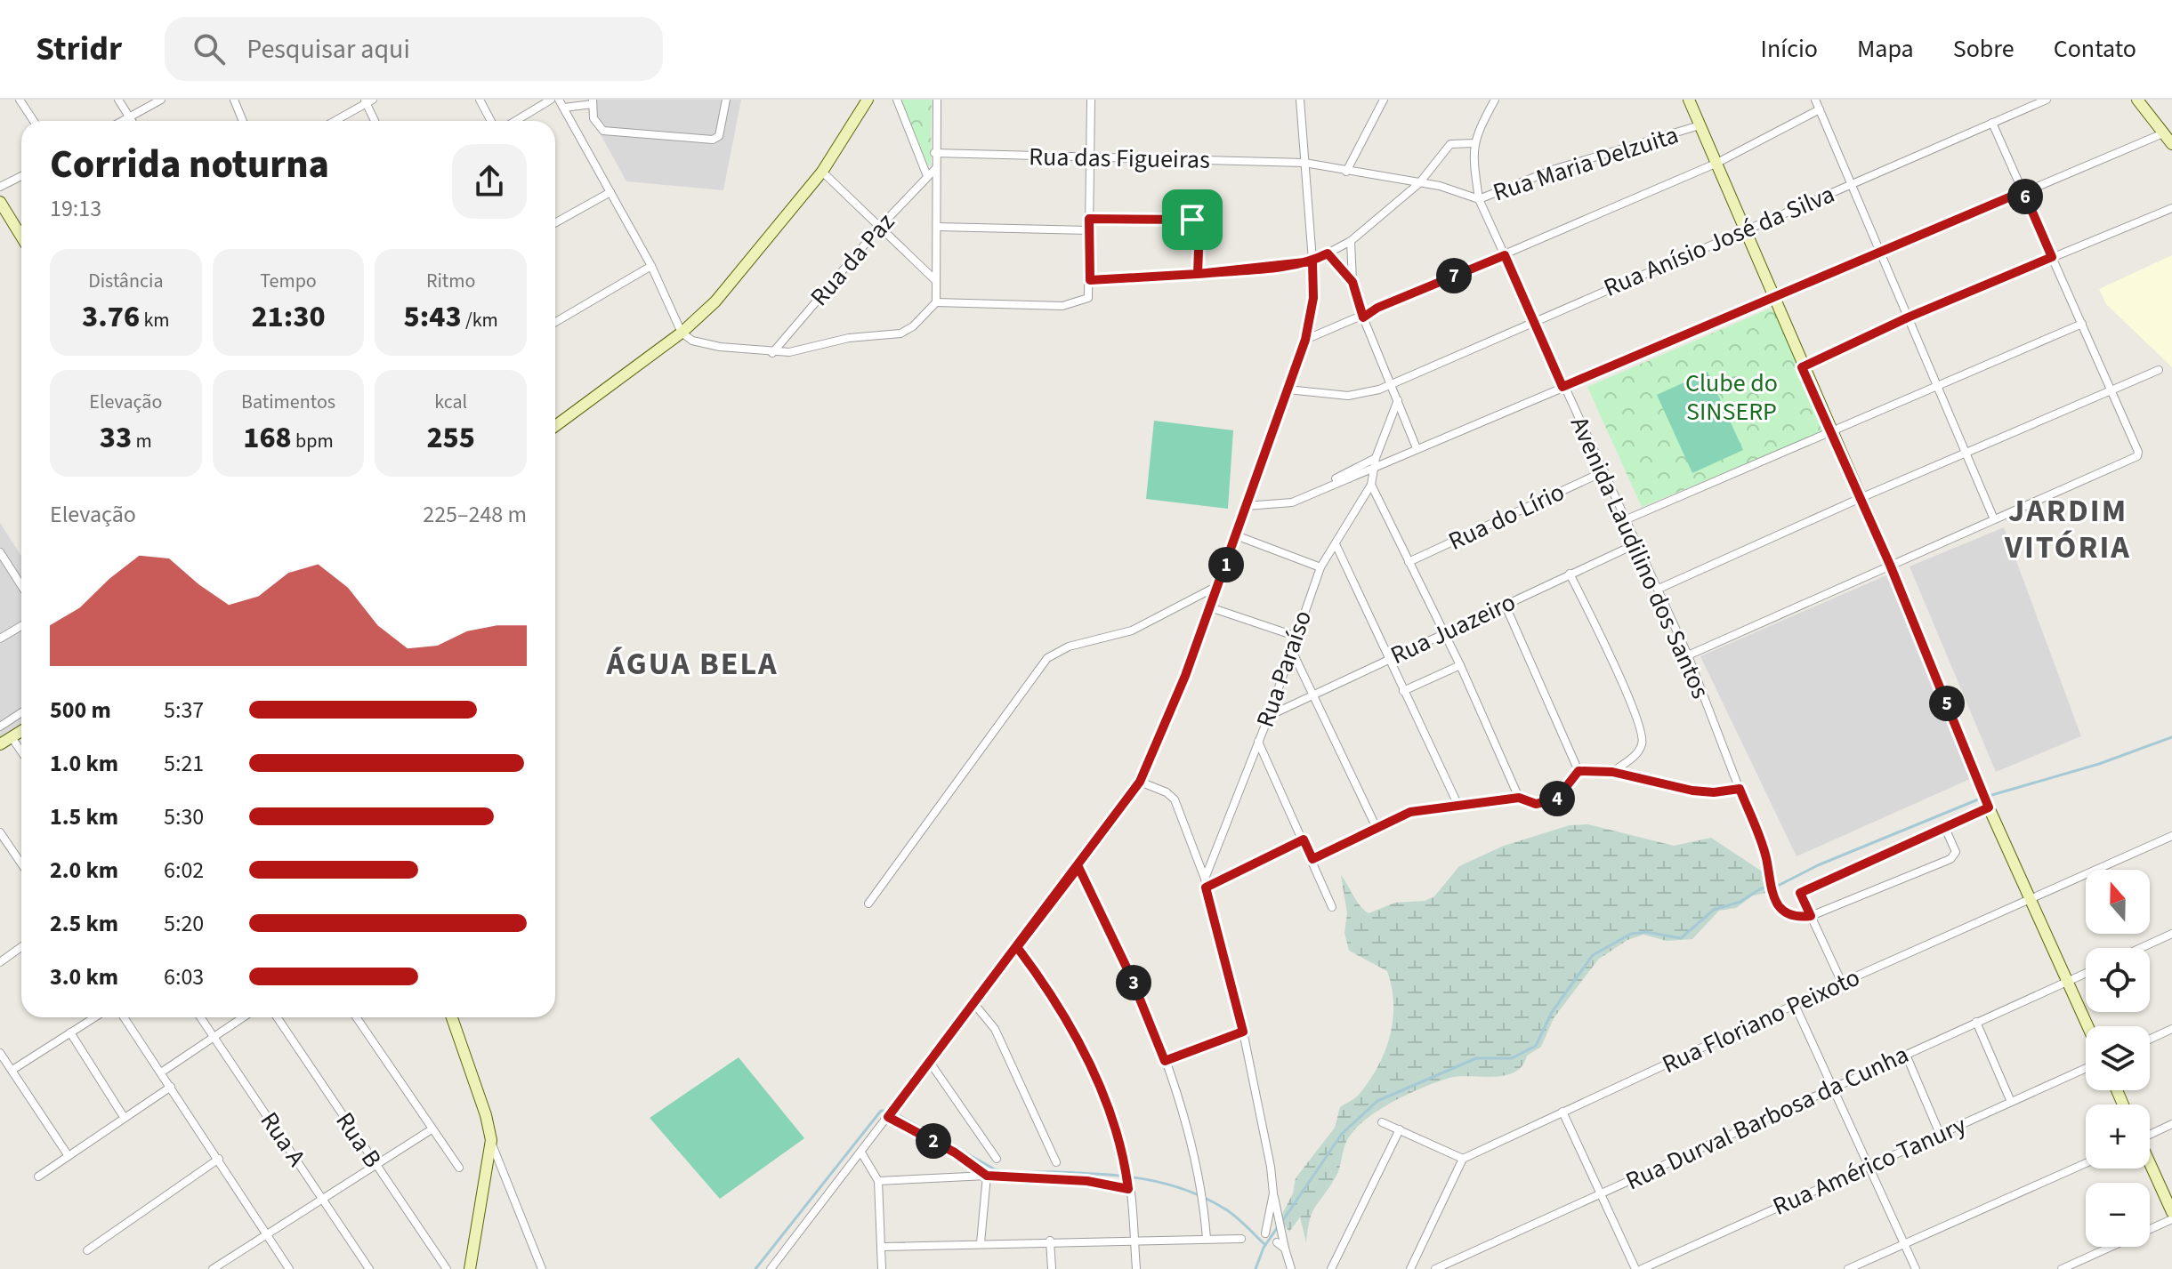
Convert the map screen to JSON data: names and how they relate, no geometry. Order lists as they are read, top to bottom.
{
  "streets": {
    "street": [
      "Rua das Figueiras",
      "Rua Maria Delzuita",
      "Rua Anísio José da Silva",
      "Rua da Paz",
      "Rua do Lírio",
      "Avenida Laudilino dos Santos",
      "Rua Juazeiro",
      "Rua Paraíso",
      "Rua Floriano Peixoto",
      "Rua Durval Barbosa da Cunha",
      "Rua A",
      "Rua B",
      "Rua Américo Tanury"
    ]
  },
  "crossings": [
    ["Rua das Figueiras", "Rua Maria Delzuita"],
    ["Rua Maria Delzuita", "Avenida Laudilino dos Santos"],
    ["Rua Anísio José da Silva", "Avenida Laudilino dos Santos"],
    ["Rua do Lírio", "Avenida Laudilino dos Santos"],
    ["Avenida Laudilino dos Santos", "Rua Juazeiro"],
    ["Rua Juazeiro", "Rua Paraíso"]
  ],
  "districts": ["JARDIM VITÓRIA", "ÁGUA BELA"],
  "parks": ["Clube do SINSERP"],
  "north": "top",
  "page": {
    "header": "Stridr",
    "search": "Pesquisar aqui",
    "nav": [
      "Início",
      "Mapa",
      "Sobre",
      "Contato"
    ],
    "heading": ["Corrida noturna", "19:13"],
    "pins": [
      "6",
      "7",
      "1",
      "5",
      "4",
      "3",
      "2"
    ],
    "stats": [
      ["Distância", "3.76 km"],
      ["Tempo", "21:30"],
      ["Ritmo", "5:43 /km"],
      ["Elevação", "33 m"],
      ["Batimentos", "168 bpm"],
      ["kcal", "255"]
    ],
    "chart": ["Elevação", "225–248 m"],
    "list": [
      {
        "name": "500 m",
        "note": "5:37"
      },
      {
        "name": "1.0 km",
        "note": "5:21"
      },
      {
        "name": "1.5 km",
        "note": "5:30"
      },
      {
        "name": "2.0 km",
        "note": "6:02"
      },
      {
        "name": "2.5 km",
        "note": "5:20"
      },
      {
        "name": "3.0 km",
        "note": "6:03"
      }
    ],
    "map_buttons": ["+", "−"]
  }
}
